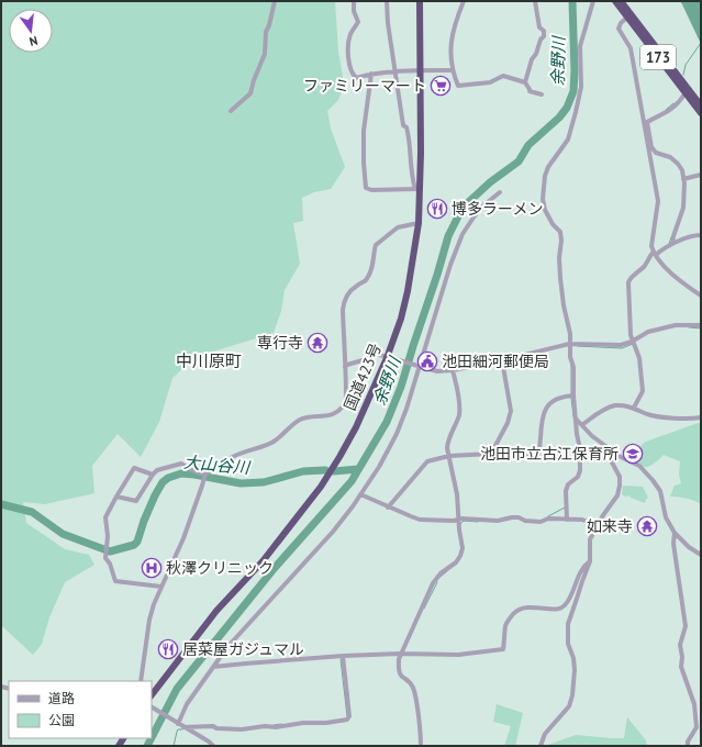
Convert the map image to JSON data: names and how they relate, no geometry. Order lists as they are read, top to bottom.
{
  "streets": {
    "highway": ["173", "国道423号"]
  },
  "districts": ["中川原町"],
  "water": ["余野川", "大山谷川"],
  "places": {
    "supermarket": ["ファミリーマート"],
    "restaurant": ["博多ラーメン", "居菜屋ガジュマル"],
    "temple": ["専行寺", "如来寺"],
    "public building": ["池田細河郵便局"],
    "school or university": ["池田市立古江保育所"],
    "hospital": ["秋澤クリニック"]
  },
  "legend": ["道路", "公園"],
  "north": "bottom"
}
